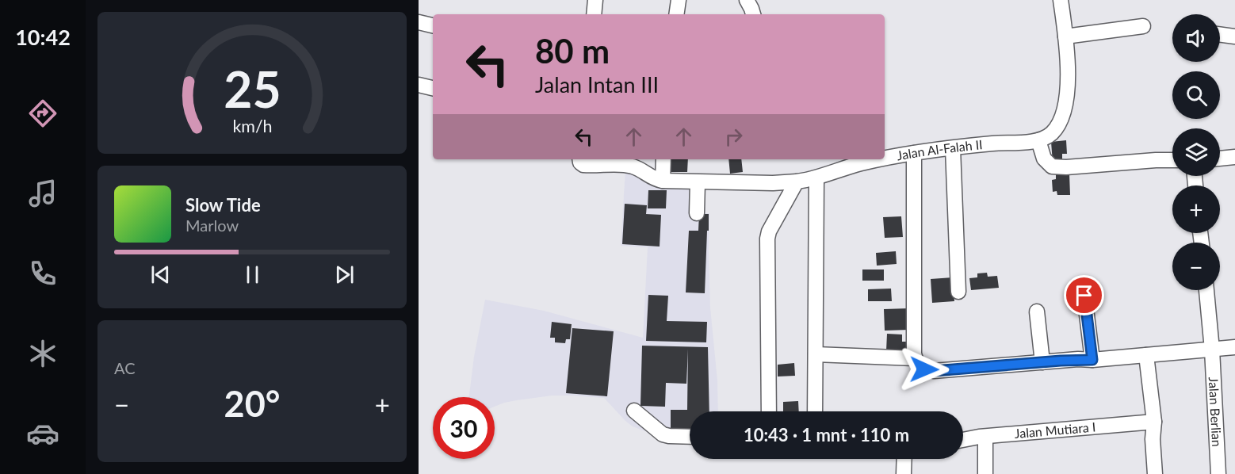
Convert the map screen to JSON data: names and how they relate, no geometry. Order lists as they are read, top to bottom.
{
  "streets": {
    "street": ["Jalan Al-Falah II", "Jalan Berlian", "Jalan Mutiara I"]
  },
  "page": {
    "tabs": "10:42",
    "map_buttons": ["+", "−"],
    "turn": ["80 m", "Jalan Intan III"],
    "song": ["Slow Tide", "Marlow"],
    "tile": "AC",
    "heat": ["−", "20°", "+"],
    "limit": "30",
    "trip": "10:43 · 1 mnt · 110 m",
    "gauge": ["25", "km/h"]
  }
}
